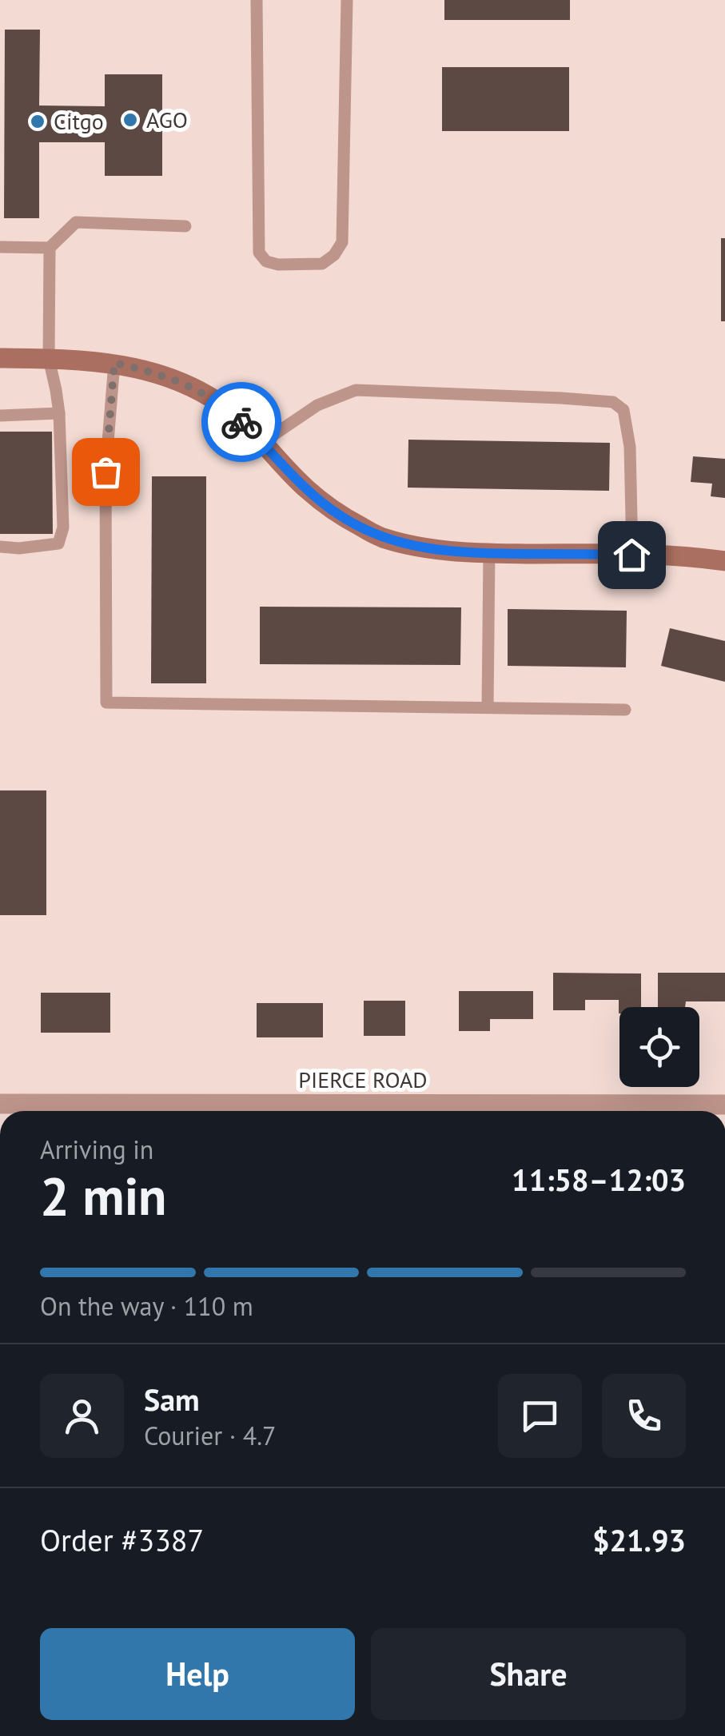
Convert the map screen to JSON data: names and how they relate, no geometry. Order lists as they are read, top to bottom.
{
  "streets": {
    "street": ["PIERCE ROAD"]
  },
  "places": ["AGO", "Citgo"],
  "page": {
    "heading": ["2 min", "Arriving in", "11:58–12:03"],
    "panel": [
      "Sam",
      "Courier · 4.7",
      "Order #3387",
      "$21.93"
    ],
    "bar": "On the way · 110 m",
    "buttons": ["Help", "Share"]
  }
}
